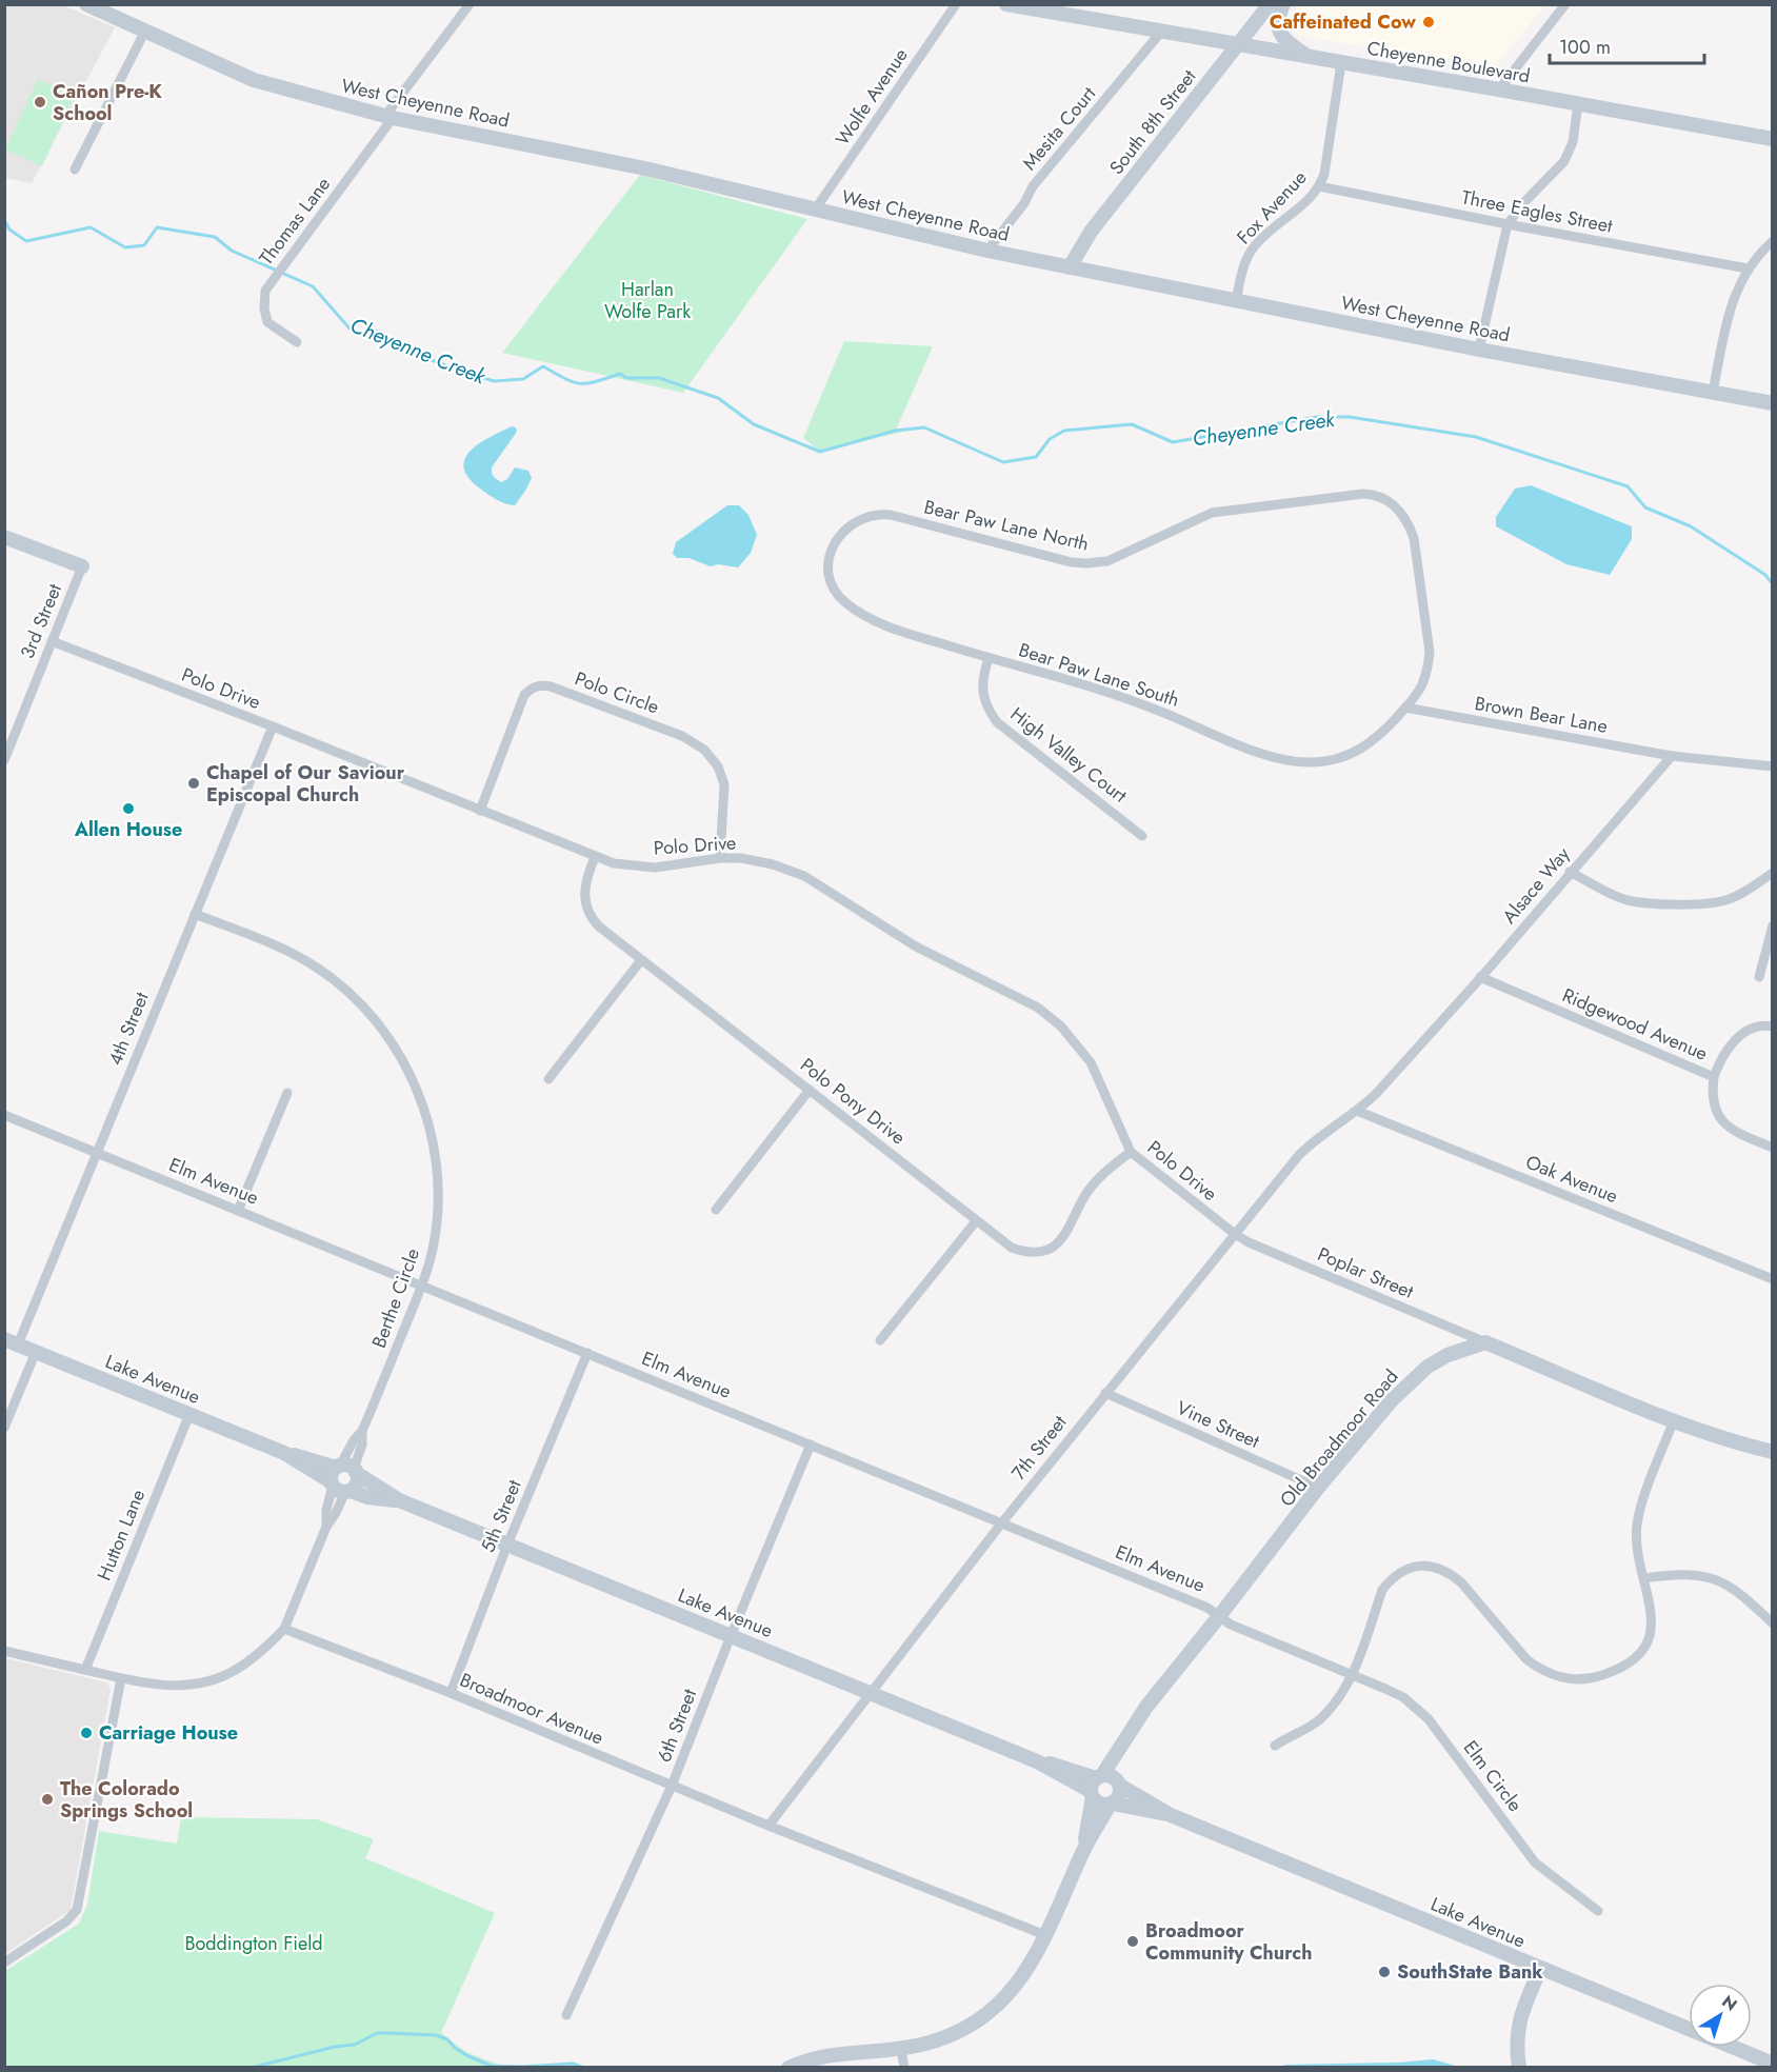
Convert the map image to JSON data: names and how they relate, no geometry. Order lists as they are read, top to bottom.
{
  "streets": {
    "main road": [
      "Cheyenne Boulevard",
      "West Cheyenne Road",
      "South 8th Street",
      "Lake Avenue",
      "Old Broadmoor Road"
    ],
    "street": [
      "Wolfe Avenue",
      "Mesita Court",
      "Fox Avenue",
      "Three Eagles Street",
      "Thomas Lane",
      "Bear Paw Lane North",
      "3rd Street",
      "Bear Paw Lane South",
      "Polo Drive",
      "Polo Circle",
      "Brown Bear Lane",
      "High Valley Court",
      "Alsace Way",
      "Ridgewood Avenue",
      "4th Street",
      "Polo Pony Drive",
      "Oak Avenue",
      "Elm Avenue",
      "Poplar Street",
      "Berthe Circle",
      "Vine Street",
      "7th Street",
      "5th Street",
      "Hutton Lane",
      "Broadmoor Avenue",
      "6th Street",
      "Elm Circle"
    ]
  },
  "crossings": [
    ["Cheyenne Boulevard", "South 8th Street"],
    ["Cheyenne Boulevard", "Mesita Court"],
    ["Cheyenne Boulevard", "Fox Avenue"],
    ["Wolfe Avenue", "West Cheyenne Road"],
    ["West Cheyenne Road", "South 8th Street"],
    ["West Cheyenne Road", "Mesita Court"],
    ["West Cheyenne Road", "Fox Avenue"],
    ["West Cheyenne Road", "Thomas Lane"],
    ["Fox Avenue", "Three Eagles Street"],
    ["Bear Paw Lane North", "Bear Paw Lane South"],
    ["Bear Paw Lane North", "Brown Bear Lane"],
    ["3rd Street", "Polo Drive"],
    ["Bear Paw Lane South", "Brown Bear Lane"],
    ["Bear Paw Lane South", "High Valley Court"],
    ["Polo Drive", "Polo Circle"],
    ["Polo Drive", "4th Street"],
    ["Polo Drive", "Polo Pony Drive"],
    ["Polo Drive", "Poplar Street"],
    ["Polo Drive", "7th Street"],
    ["Brown Bear Lane", "Alsace Way"],
    ["Alsace Way", "Ridgewood Avenue"],
    ["Alsace Way", "Oak Avenue"],
    ["Alsace Way", "7th Street"],
    ["4th Street", "Elm Avenue"],
    ["4th Street", "Berthe Circle"],
    ["4th Street", "Lake Avenue"],
    ["Oak Avenue", "7th Street"],
    ["Elm Avenue", "Berthe Circle"],
    ["Elm Avenue", "Old Broadmoor Road"],
    ["Elm Avenue", "7th Street"],
    ["Elm Avenue", "5th Street"],
    ["Elm Avenue", "6th Street"],
    ["Elm Avenue", "Elm Circle"],
    ["Poplar Street", "Old Broadmoor Road"],
    ["Poplar Street", "7th Street"],
    ["Berthe Circle", "Lake Avenue"],
    ["Berthe Circle", "Broadmoor Avenue"],
    ["Lake Avenue", "Old Broadmoor Road"],
    ["Lake Avenue", "7th Street"],
    ["Lake Avenue", "5th Street"],
    ["Lake Avenue", "Hutton Lane"],
    ["Lake Avenue", "6th Street"],
    ["Vine Street", "Old Broadmoor Road"],
    ["Vine Street", "7th Street"],
    ["Old Broadmoor Road", "Broadmoor Avenue"],
    ["7th Street", "Broadmoor Avenue"],
    ["5th Street", "Broadmoor Avenue"],
    ["Broadmoor Avenue", "6th Street"]
  ],
  "water": ["Cheyenne Creek"],
  "parks": ["Harlan Wolfe Park", "Boddington Field"],
  "places": [
    "Caffeinated Cow",
    "Cañon Pre-K School",
    "Chapel of Our Saviour Episcopal Church",
    "Allen House",
    "Carriage House",
    "The Colorado Springs School",
    "Broadmoor Community Church",
    "SouthState Bank"
  ],
  "scale_bar": "100 m",
  "north": "top right"
}
